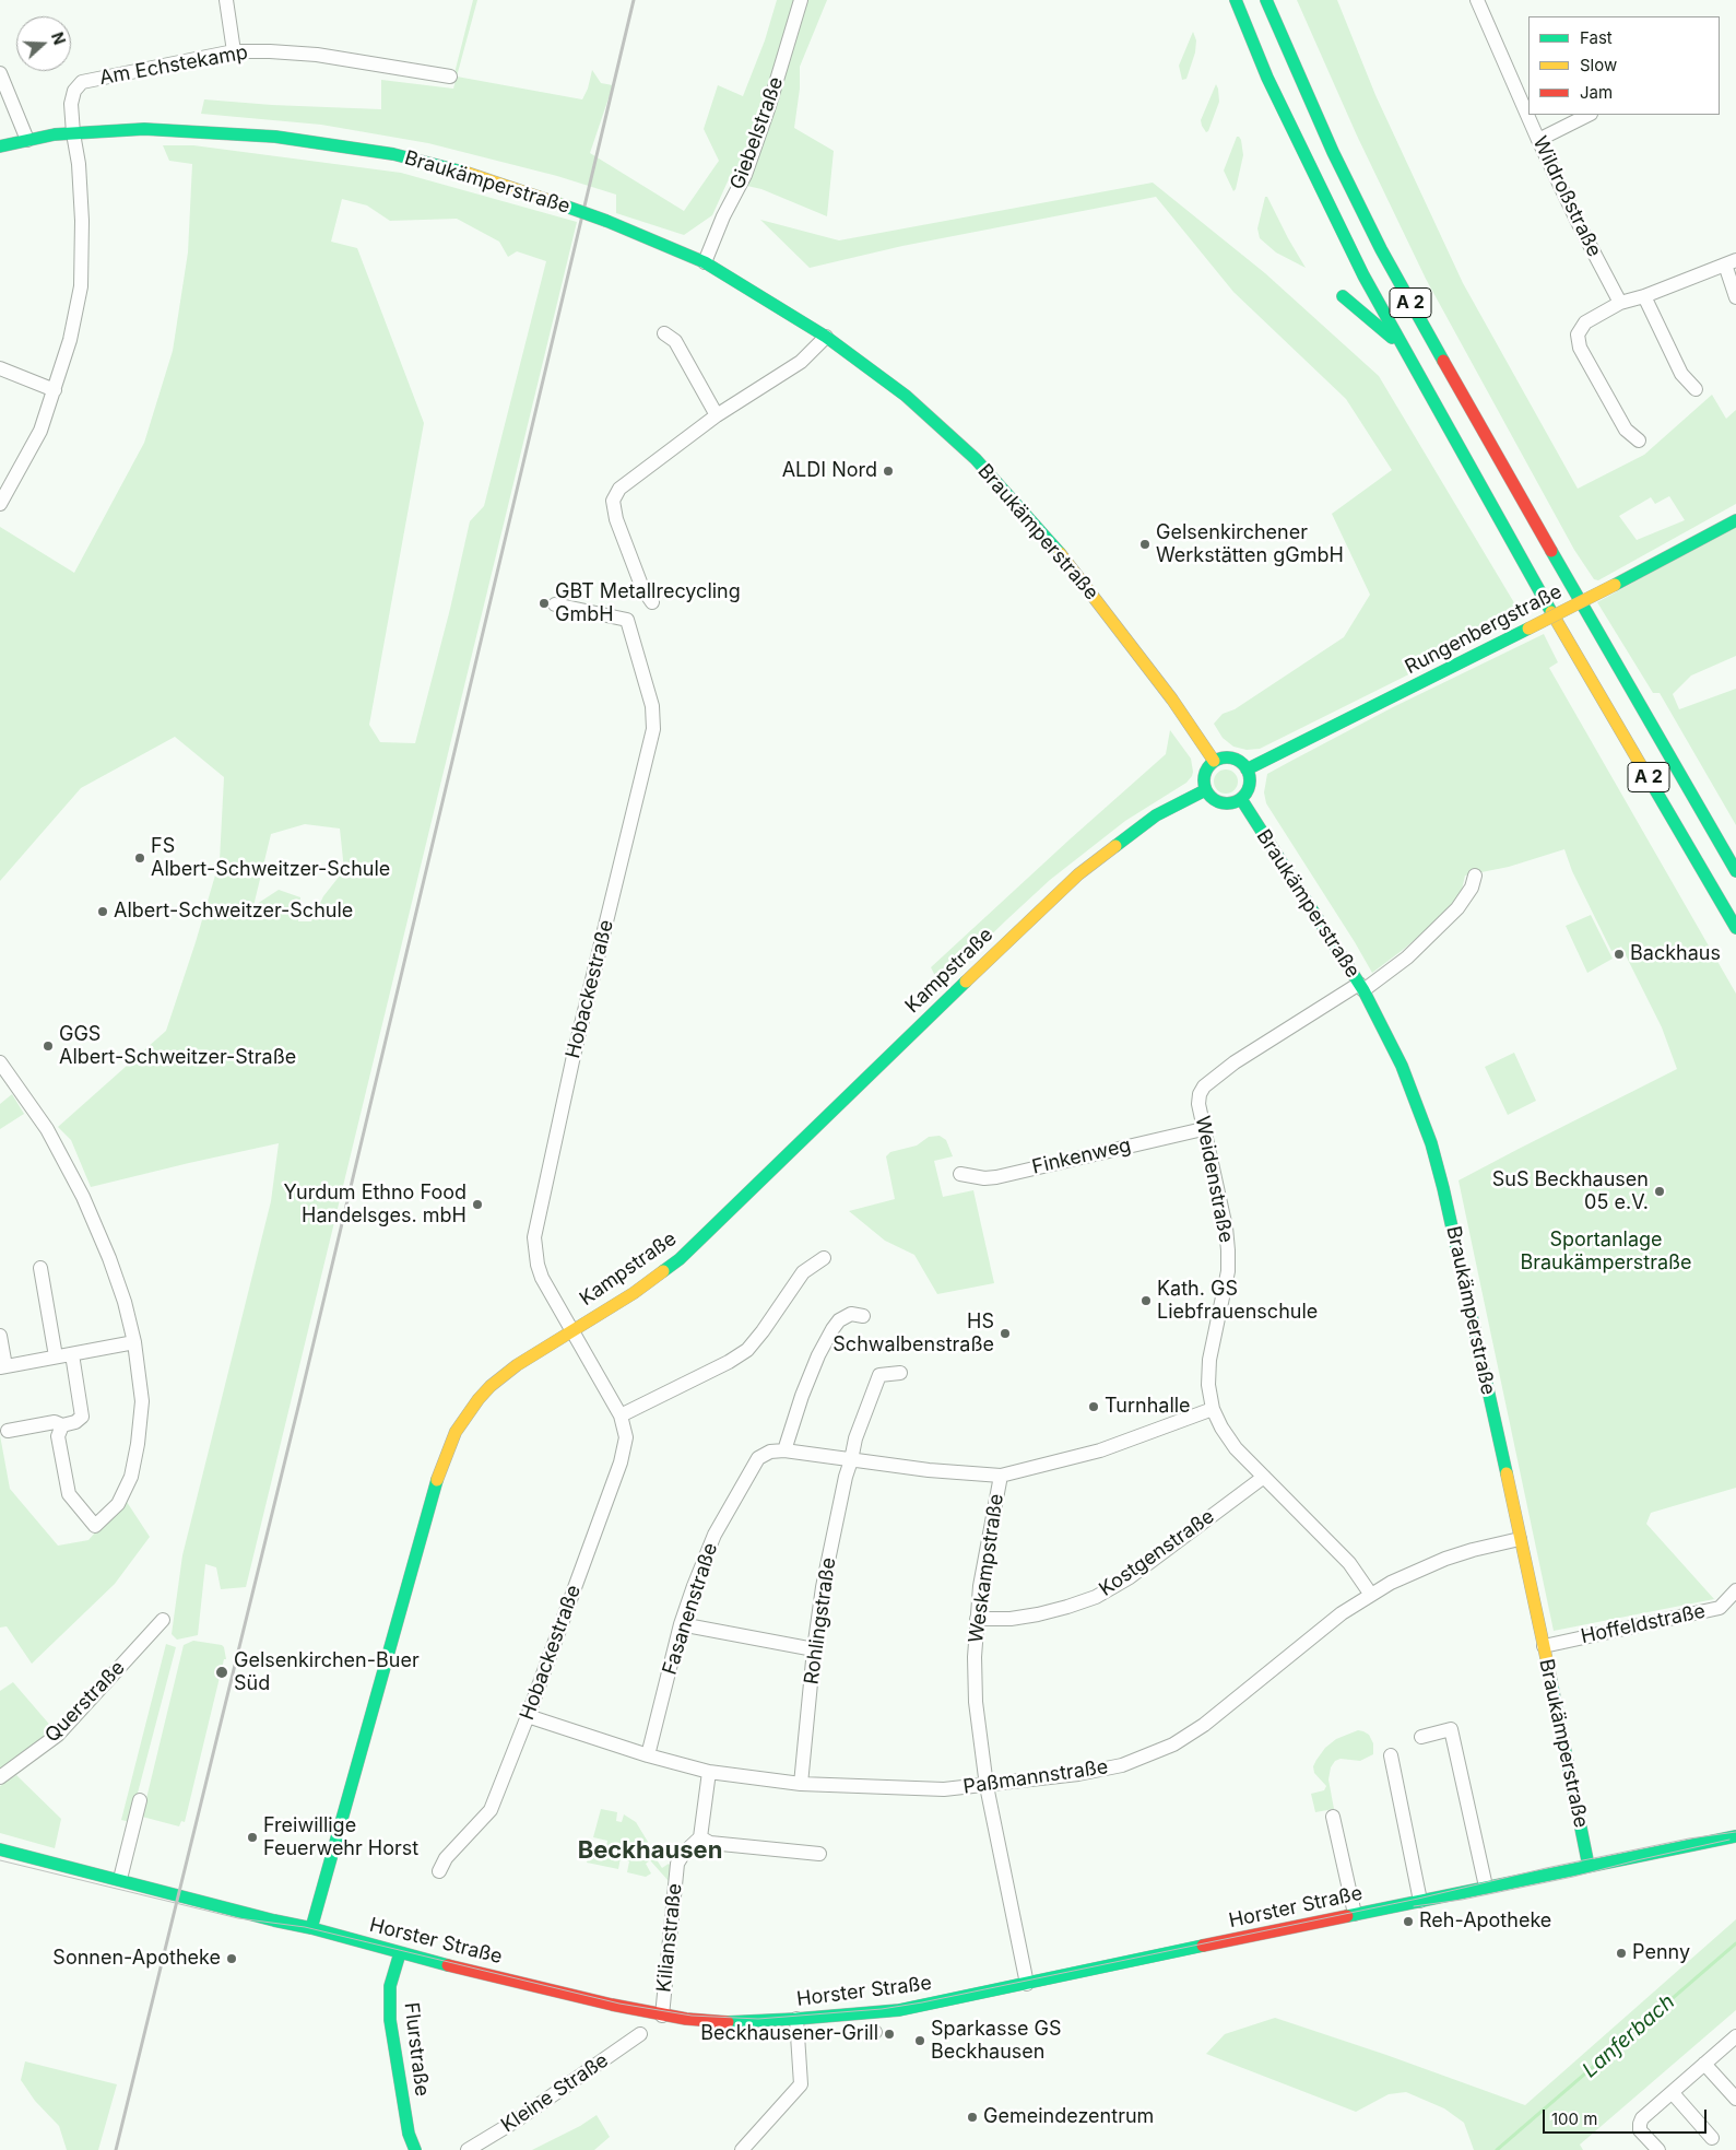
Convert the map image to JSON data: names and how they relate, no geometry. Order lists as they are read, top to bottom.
{
  "streets": {
    "main road": [
      "Braukämperstraße",
      "A 2",
      "Rungenbergstraße",
      "Kampstraße",
      "Horster Straße",
      "Flurstraße"
    ],
    "street": [
      "Am Echstekamp",
      "Giebelstraße",
      "Wildroßstraße",
      "Hobackestraße",
      "Finkenweg",
      "Weidenstraße",
      "Kostgenstraße",
      "Weskampstraße",
      "Fasanenstraße",
      "Rohlingstraße",
      "Hoffeldstraße",
      "Querstraße",
      "Paßmannstraße",
      "Kilianstraße",
      "Kleine Straße"
    ]
  },
  "crossings": [
    ["Am Echstekamp", "Braukämperstraße"],
    ["Giebelstraße", "Braukämperstraße"],
    ["Braukämperstraße", "Rungenbergstraße"],
    ["Braukämperstraße", "Kampstraße"],
    ["Braukämperstraße", "Weidenstraße"],
    ["Braukämperstraße", "Hoffeldstraße"],
    ["Braukämperstraße", "Paßmannstraße"],
    ["Braukämperstraße", "Horster Straße"],
    ["Rungenbergstraße", "Kampstraße"],
    ["Kampstraße", "Hobackestraße"],
    ["Kampstraße", "Horster Straße"],
    ["Hobackestraße", "Paßmannstraße"],
    ["Finkenweg", "Weidenstraße"],
    ["Weidenstraße", "Kostgenstraße"],
    ["Weidenstraße", "Paßmannstraße"],
    ["Kostgenstraße", "Weskampstraße"],
    ["Weskampstraße", "Paßmannstraße"],
    ["Weskampstraße", "Horster Straße"],
    ["Fasanenstraße", "Paßmannstraße"],
    ["Rohlingstraße", "Paßmannstraße"],
    ["Horster Straße", "Kilianstraße"],
    ["Horster Straße", "Flurstraße"]
  ],
  "districts": ["Beckhausen"],
  "water": ["Lanferbach"],
  "parks": ["Sportanlage Braukämperstraße"],
  "places": [
    "ALDI Nord",
    "Gelsenkirchener Werkstätten gGmbH",
    "GBT Metallrecycling GmbH",
    "FS Albert-Schweitzer-Schule",
    "Albert-Schweitzer-Schule",
    "Backhaus",
    "GGS Albert-Schweitzer-Straße",
    "SuS Beckhausen 05 e.V.",
    "Yurdum Ethno Food Handelsges. mbH",
    "Kath. GS Liebfrauenschule",
    "HS Schwalbenstraße",
    "Turnhalle",
    "Gelsenkirchen-Buer Süd",
    "Freiwillige Feuerwehr Horst",
    "Reh-Apotheke",
    "Penny",
    "Sonnen-Apotheke",
    "Beckhausener-Grill",
    "Sparkasse GS Beckhausen",
    "Gemeindezentrum"
  ],
  "legend": ["Fast", "Slow", "Jam"],
  "scale_bar": "100 m",
  "north": "right"
}
